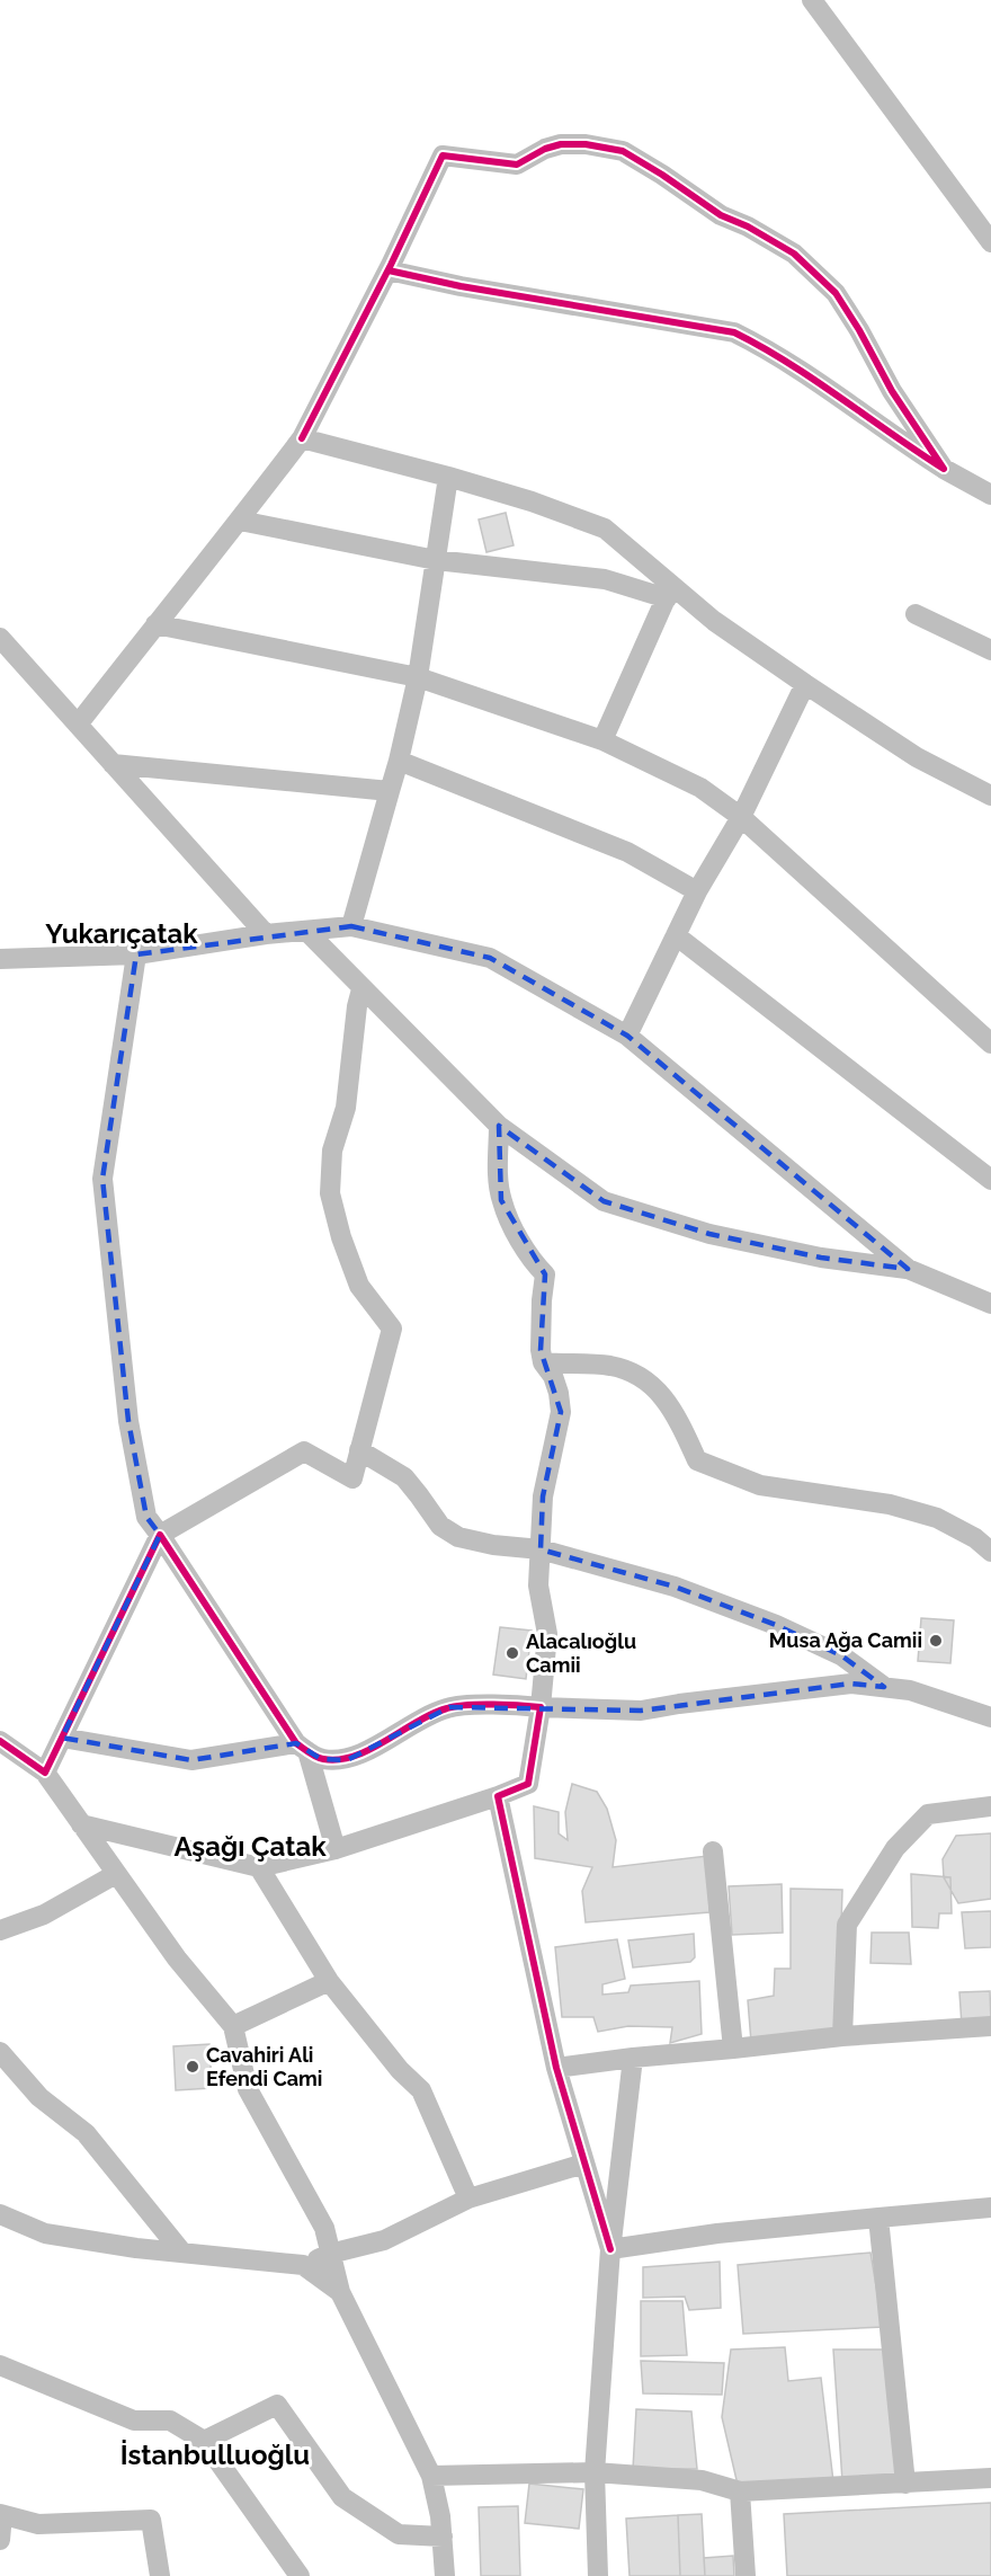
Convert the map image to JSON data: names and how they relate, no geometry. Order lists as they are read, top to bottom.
{
  "districts": ["Yukarıçatak", "Aşağı Çatak", "İstanbulluoğlu"],
  "places": ["Musa Ağa Camii", "Alacalıoğlu Camii", "Cavahiri Ali Efendi Cami"]
}
